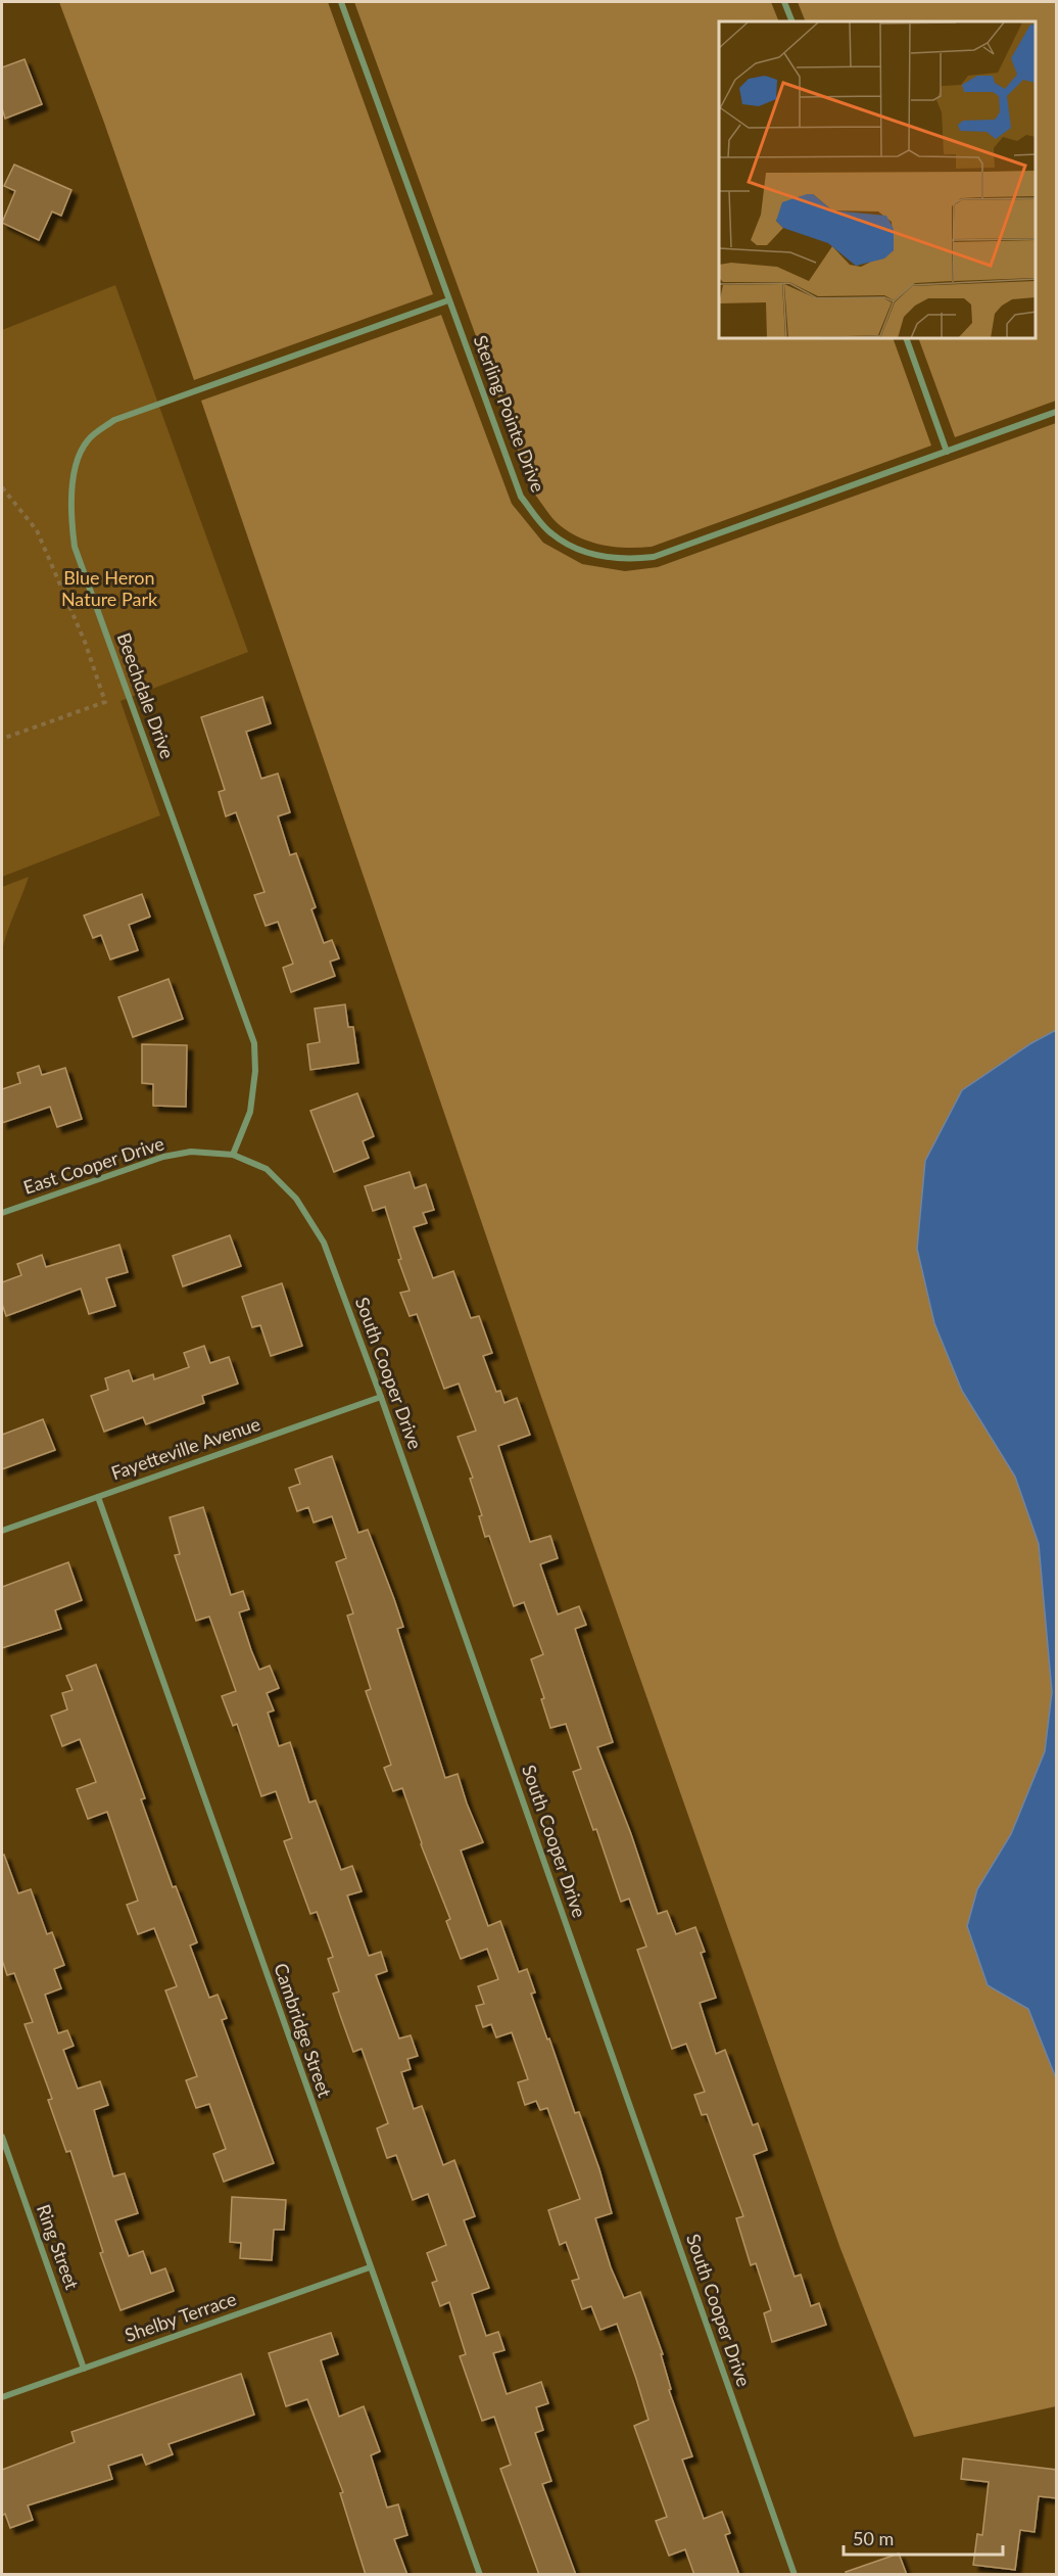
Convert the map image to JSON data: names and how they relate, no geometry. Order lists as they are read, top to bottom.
{
  "streets": {
    "street": [
      "Sterling Pointe Drive",
      "Beechdale Drive",
      "East Cooper Drive",
      "South Cooper Drive",
      "Fayetteville Avenue",
      "Cambridge Street",
      "Ring Street",
      "Shelby Terrace"
    ]
  },
  "crossings": [
    ["Sterling Pointe Drive", "Beechdale Drive"],
    ["Beechdale Drive", "East Cooper Drive"],
    ["Beechdale Drive", "South Cooper Drive"],
    ["East Cooper Drive", "South Cooper Drive"],
    ["South Cooper Drive", "Fayetteville Avenue"],
    ["Fayetteville Avenue", "Cambridge Street"],
    ["Cambridge Street", "Shelby Terrace"],
    ["Ring Street", "Shelby Terrace"]
  ],
  "parks": ["Blue Heron Nature Park"],
  "scale_bar": "50 m"
}
